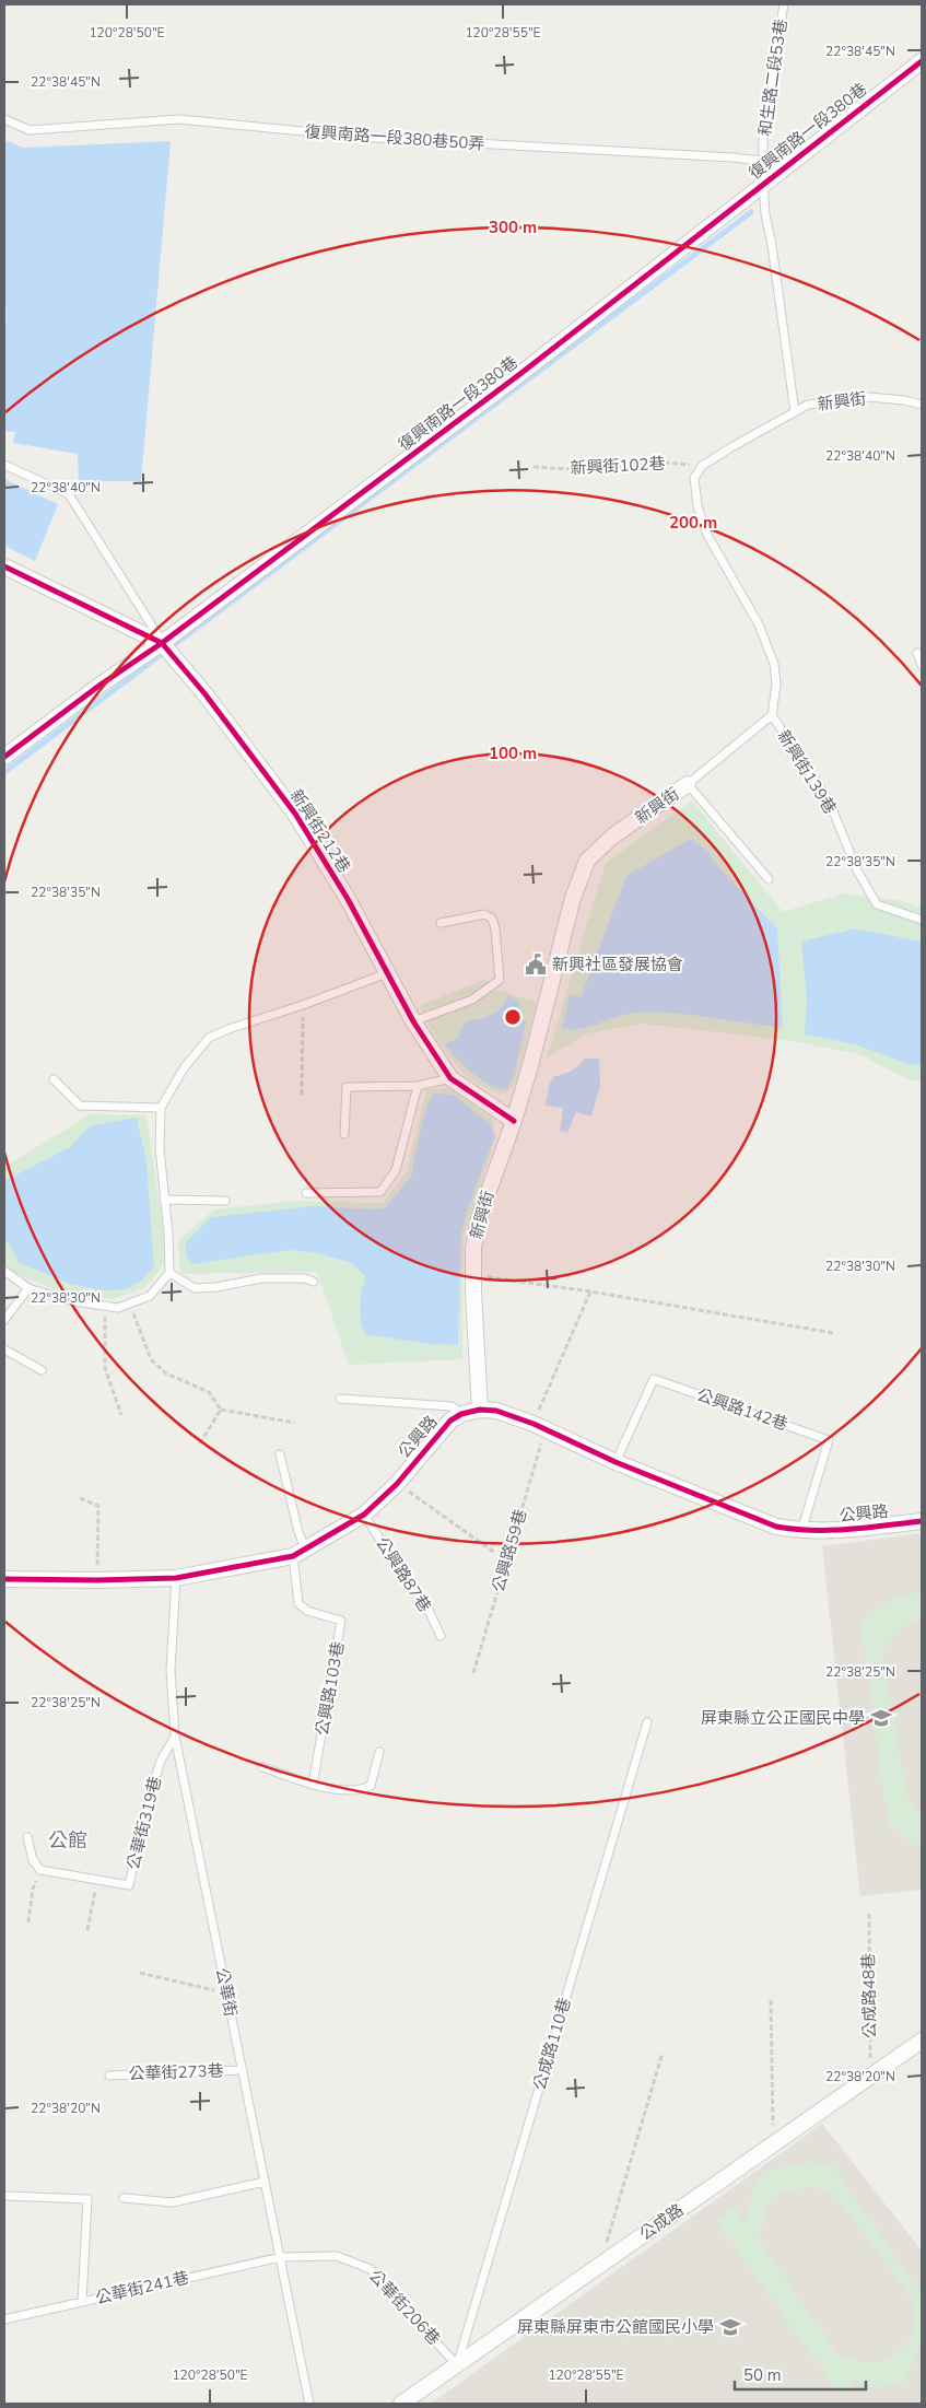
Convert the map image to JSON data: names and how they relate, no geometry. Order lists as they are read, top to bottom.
{
  "streets": {
    "street": [
      "復興南路一段380巷",
      "新興街",
      "新興街212巷",
      "公興路",
      "公成路"
    ],
    "lane": [
      "和生路二段53巷",
      "復興南路一段380巷50弄",
      "新興街139巷",
      "公興路142巷",
      "公興路87巷",
      "公興路103巷",
      "公華街319巷",
      "公華街",
      "公成路110巷",
      "公華街273巷",
      "公華街241巷",
      "公華街206巷"
    ],
    "path": ["新興街102巷", "公興路59巷", "公成路48巷"]
  },
  "crossings": [
    ["和生路二段53巷", "復興南路一段380巷"],
    ["和生路二段53巷", "復興南路一段380巷50弄"],
    ["和生路二段53巷", "新興街"],
    ["復興南路一段380巷", "復興南路一段380巷50弄"],
    ["復興南路一段380巷", "新興街212巷"],
    ["新興街", "新興街102巷"],
    ["新興街", "新興街139巷"],
    ["新興街", "新興街212巷"],
    ["新興街", "公興路"],
    ["公興路142巷", "公興路"],
    ["公興路", "公興路59巷"],
    ["公興路", "公興路87巷"],
    ["公興路", "公興路103巷"],
    ["公興路", "公華街"],
    ["公華街319巷", "公華街"],
    ["公華街", "公華街273巷"],
    ["公華街", "公華街241巷"],
    ["公華街", "公華街206巷"],
    ["公成路48巷", "公成路"],
    ["公成路110巷", "公成路"],
    ["公成路110巷", "公華街206巷"],
    ["公成路", "公華街206巷"],
    ["公華街241巷", "公華街206巷"]
  ],
  "districts": ["公館"],
  "places": {
    "public building": ["新興社區發展協會"],
    "school or university": ["屏東縣立公正國民中學", "屏東縣屏東市公館國民小學"]
  },
  "scale_bar": "50 m",
  "coordinates": [
    "120°28'50\"E",
    "120°28'55\"E",
    "22°38'45\"N",
    "22°38'40\"N",
    "22°38'35\"N",
    "22°38'30\"N",
    "22°38'25\"N",
    "22°38'20\"N"
  ],
  "rings": ["300 m", "200 m", "100 m"]
}
